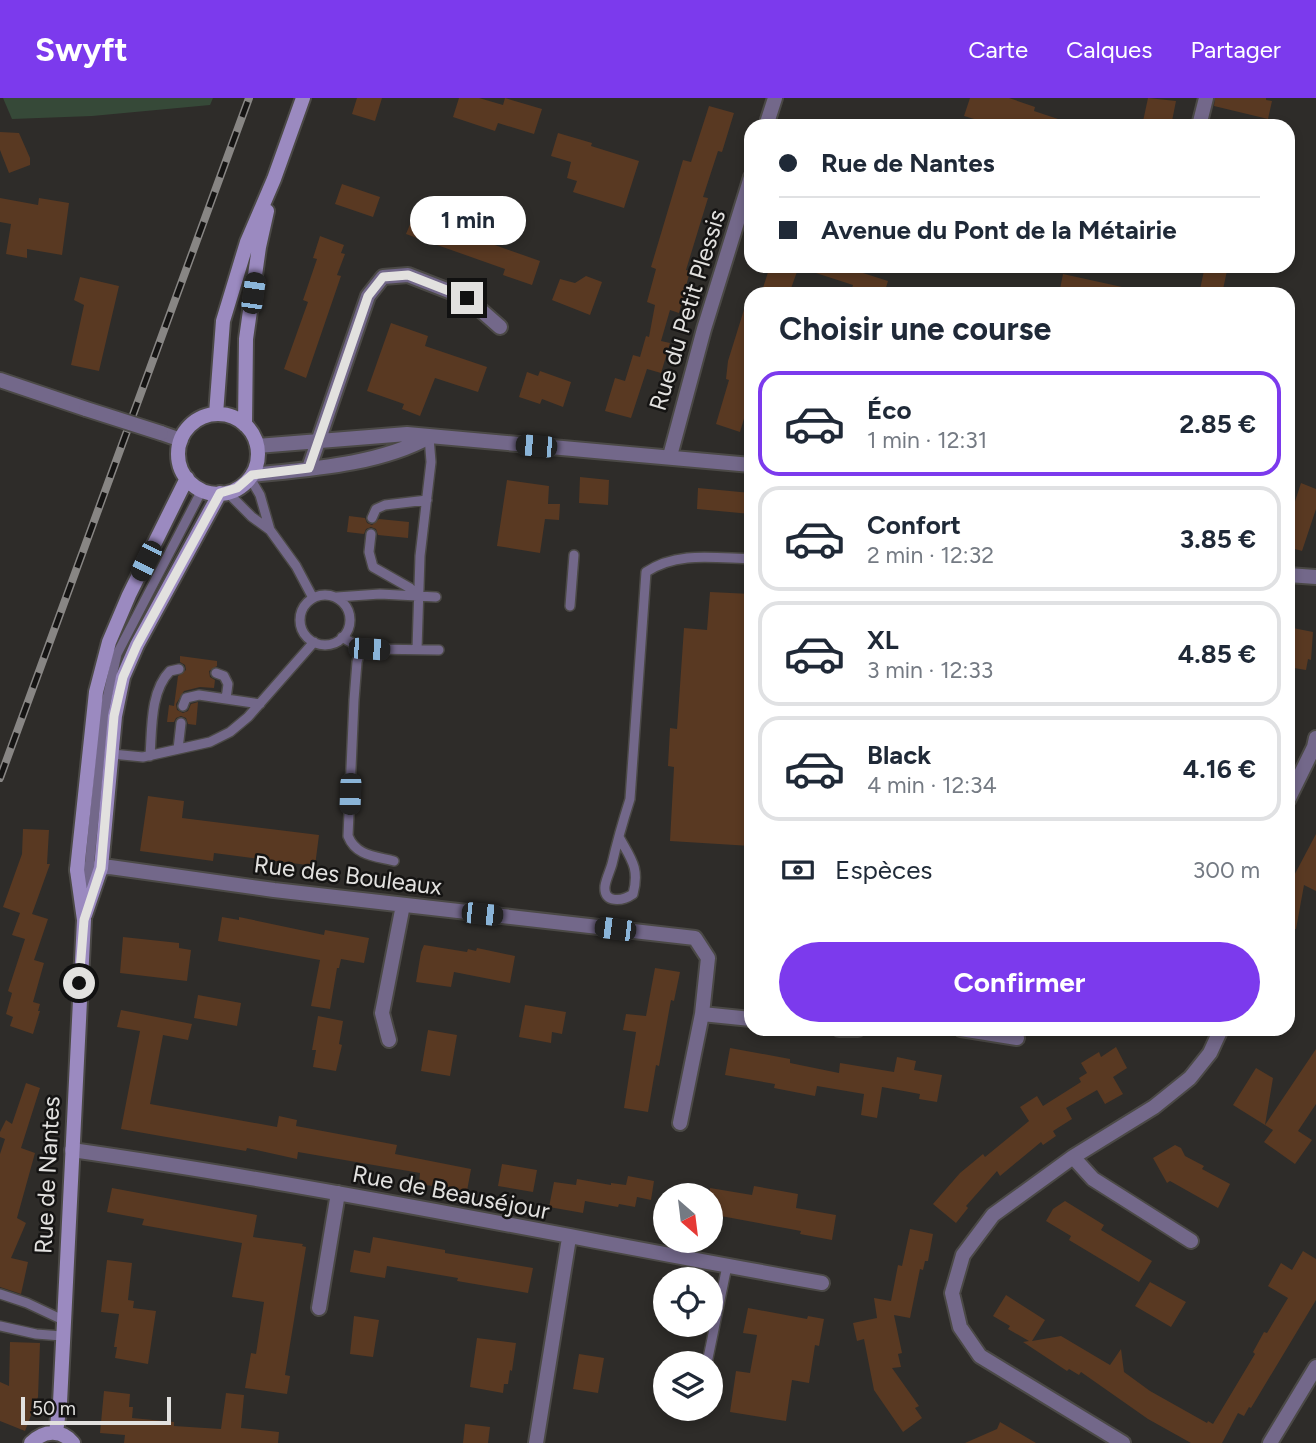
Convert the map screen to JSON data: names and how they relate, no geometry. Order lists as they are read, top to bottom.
{
  "streets": {
    "street": [
      "Rue du Petit Plessis",
      "Rue des Bouleaux",
      "Rue de Nantes",
      "Rue de Beauséjour"
    ]
  },
  "crossings": [
    ["Rue des Bouleaux", "Rue de Nantes"],
    ["Rue de Nantes", "Rue de Beauséjour"]
  ],
  "scale_bar": "50 m",
  "north": "bottom right",
  "page": {
    "header": "Swyft",
    "nav": ["Carte", "Calques", "Partager"],
    "banner": ["Rue de Nantes", "Avenue du Pont de la Métairie"],
    "bubble": "1 min",
    "heading": "Choisir une course",
    "list": [
      {
        "name": "Éco",
        "note": "1 min · 12:31",
        "value": "2.85 €"
      },
      {
        "name": "Confort",
        "note": "2 min · 12:32",
        "value": "3.85 €"
      },
      {
        "name": "XL",
        "note": "3 min · 12:33",
        "value": "4.85 €"
      },
      {
        "name": "Black",
        "note": "4 min · 12:34",
        "value": "4.16 €"
      }
    ],
    "pay": ["Espèces", "300 m"],
    "buttons": "Confirmer",
    "scale": "50 m"
  }
}
